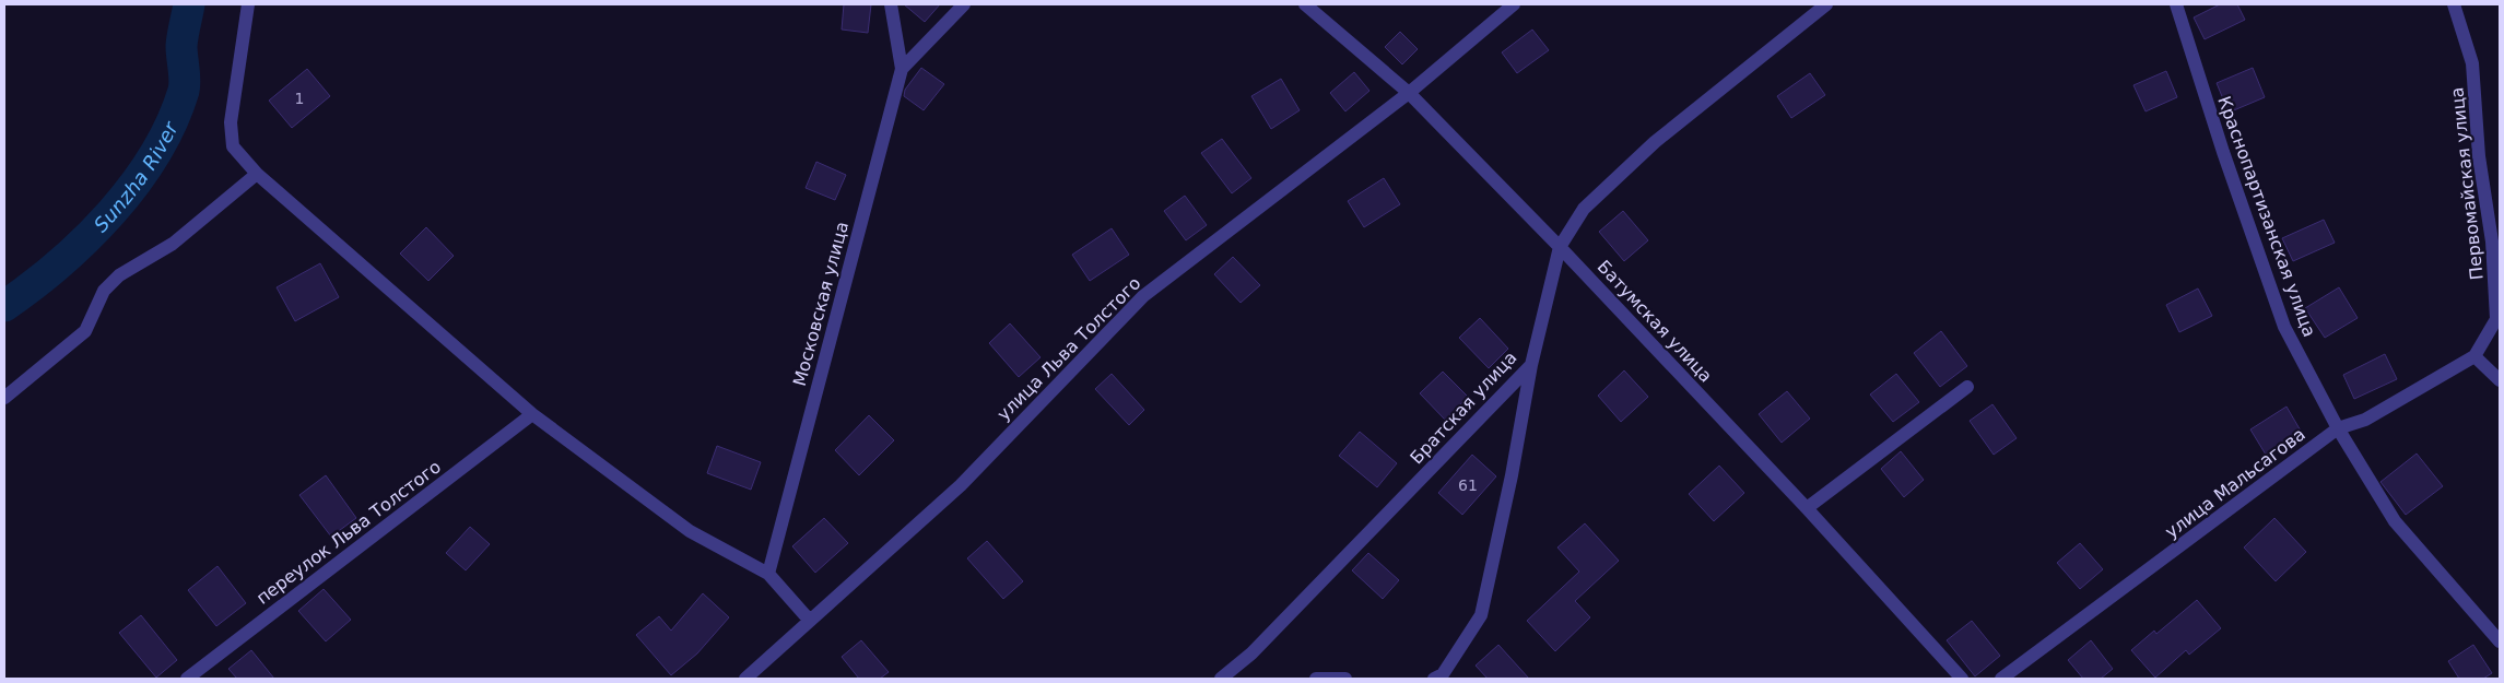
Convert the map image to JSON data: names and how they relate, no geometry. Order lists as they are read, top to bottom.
{
  "streets": {
    "street": [
      "Первомайская улица",
      "Краснопартизанская улица",
      "Московская улица",
      "Батумская улица",
      "улица Льва Толстого",
      "Братская улица",
      "улица Мальсагова",
      "переулок Льва Толстого"
    ]
  },
  "crossings": [
    ["Первомайская улица", "улица Мальсагова"],
    ["Краснопартизанская улица", "улица Мальсагова"],
    ["Батумская улица", "улица Льва Толстого"],
    ["Батумская улица", "Братская улица"]
  ],
  "water": ["Sunzha River"],
  "house_numbers": ["1", "61"]
}
